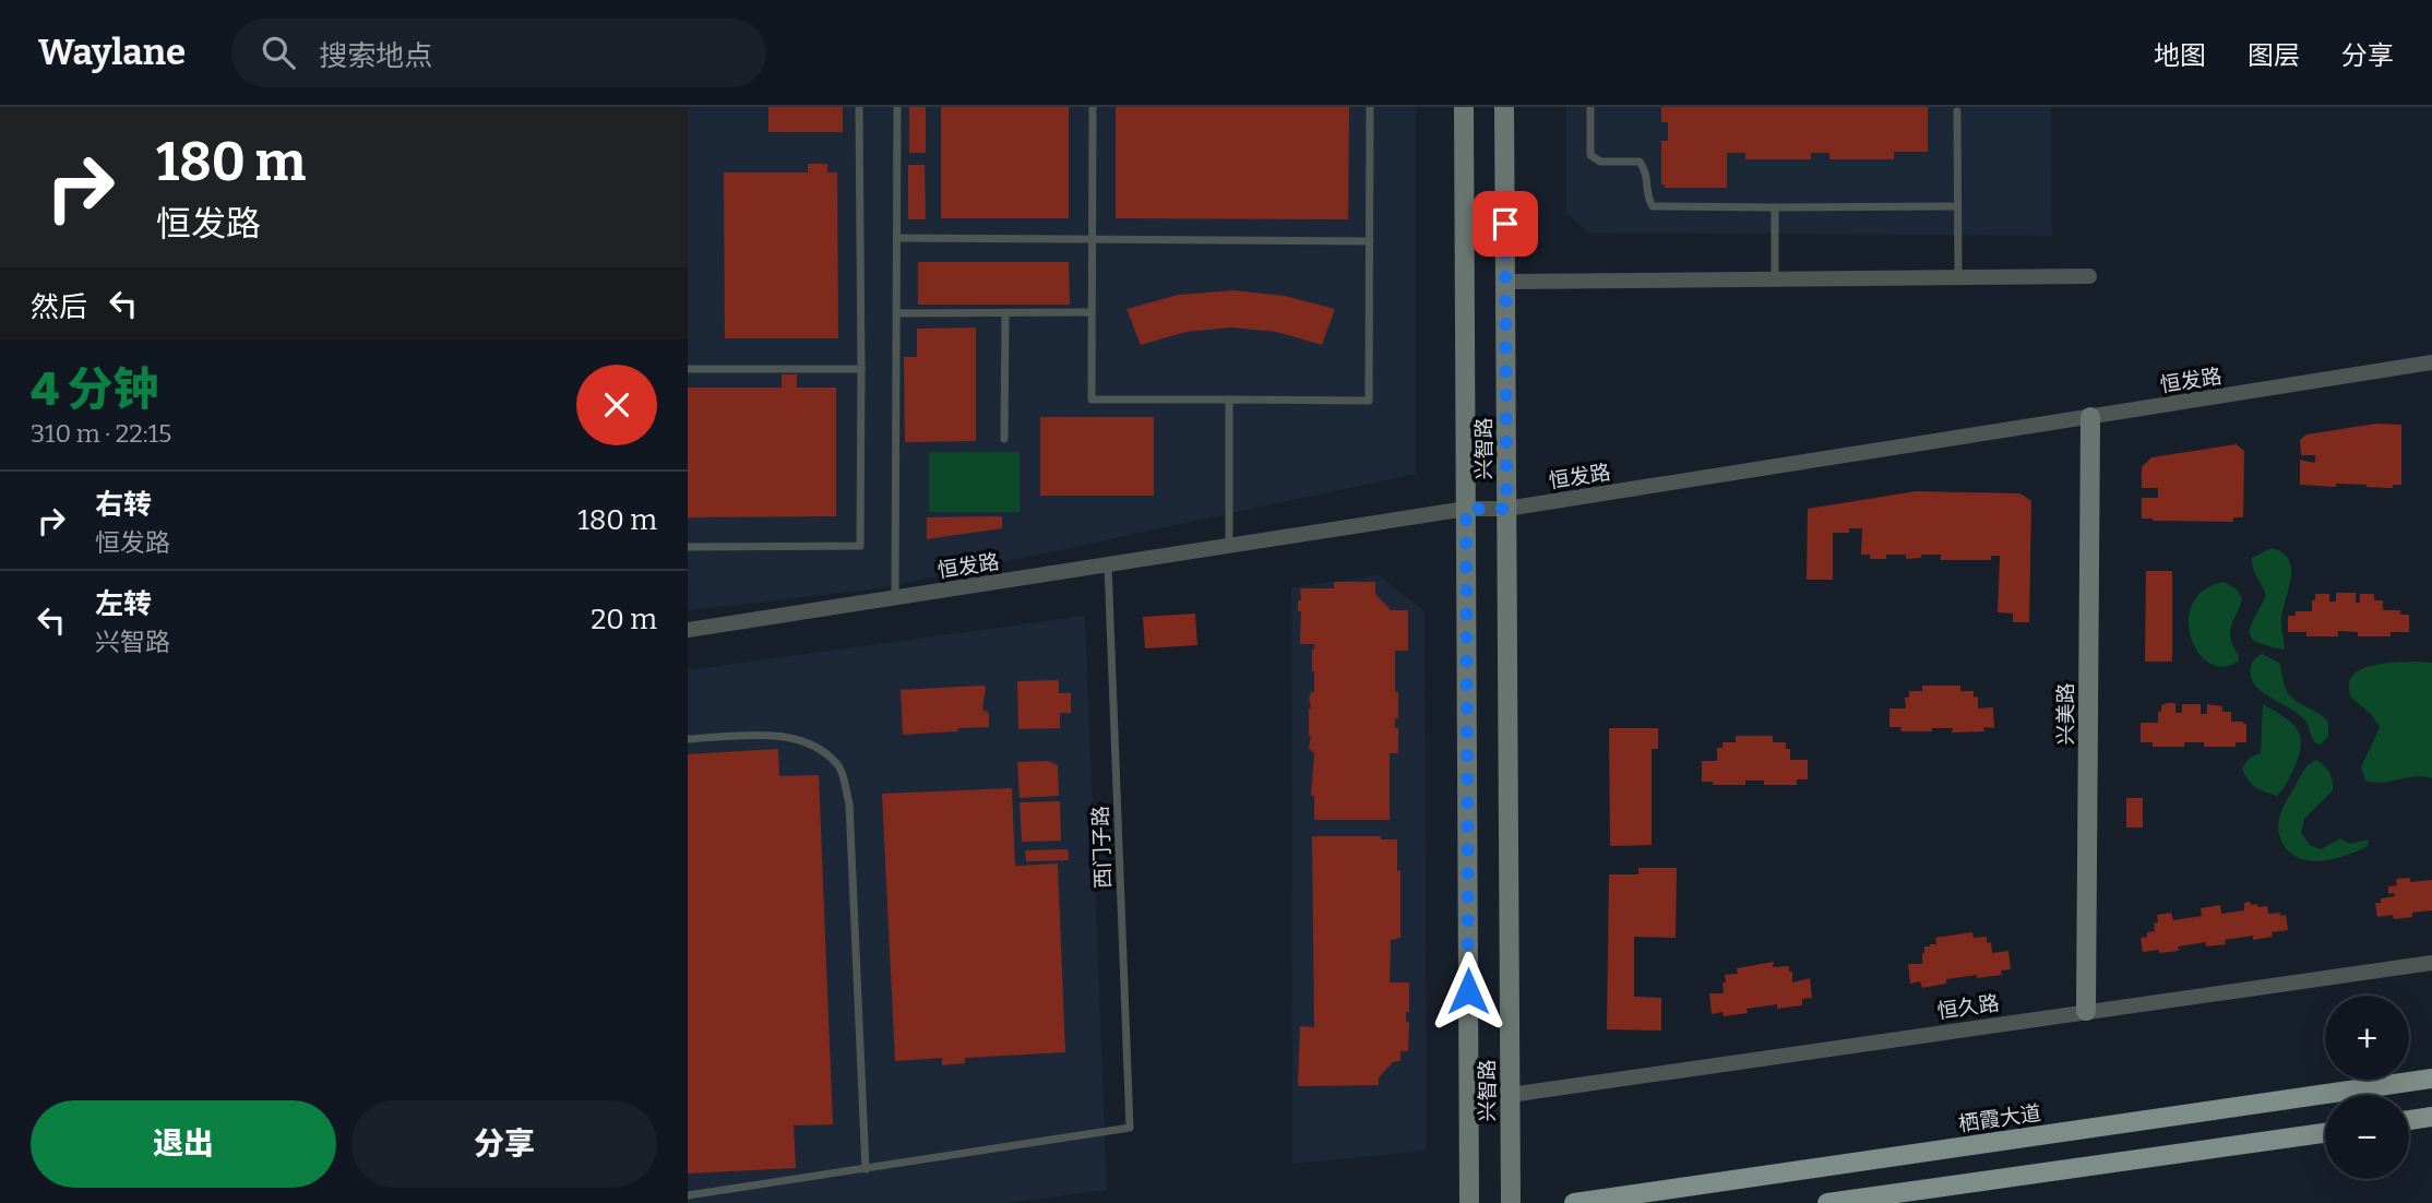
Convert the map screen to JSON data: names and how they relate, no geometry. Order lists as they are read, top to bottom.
{
  "streets": {
    "main road": ["兴智路", "兴美路", "栖霞大道"],
    "street": ["恒发路", "恒久路"],
    "lane": ["西门子路"]
  },
  "crossings": [
    ["恒发路", "兴智路"],
    ["恒发路", "兴美路"],
    ["恒发路", "西门子路"],
    ["兴智路", "恒久路"],
    ["兴美路", "恒久路"]
  ],
  "page": {
    "header": "Waylane",
    "search": "搜索地点",
    "nav": ["地图", "图层", "分享"],
    "turn": ["180 m", "恒发路"],
    "then": "然后",
    "heading": ["4 分钟", "310 m · 22:15"],
    "list": [
      {
        "name": "右转",
        "note": "恒发路",
        "value": "180 m"
      },
      {
        "name": "左转",
        "note": "兴智路",
        "value": "20 m"
      }
    ],
    "map_buttons": ["+", "−"],
    "buttons": ["退出", "分享"]
  }
}
